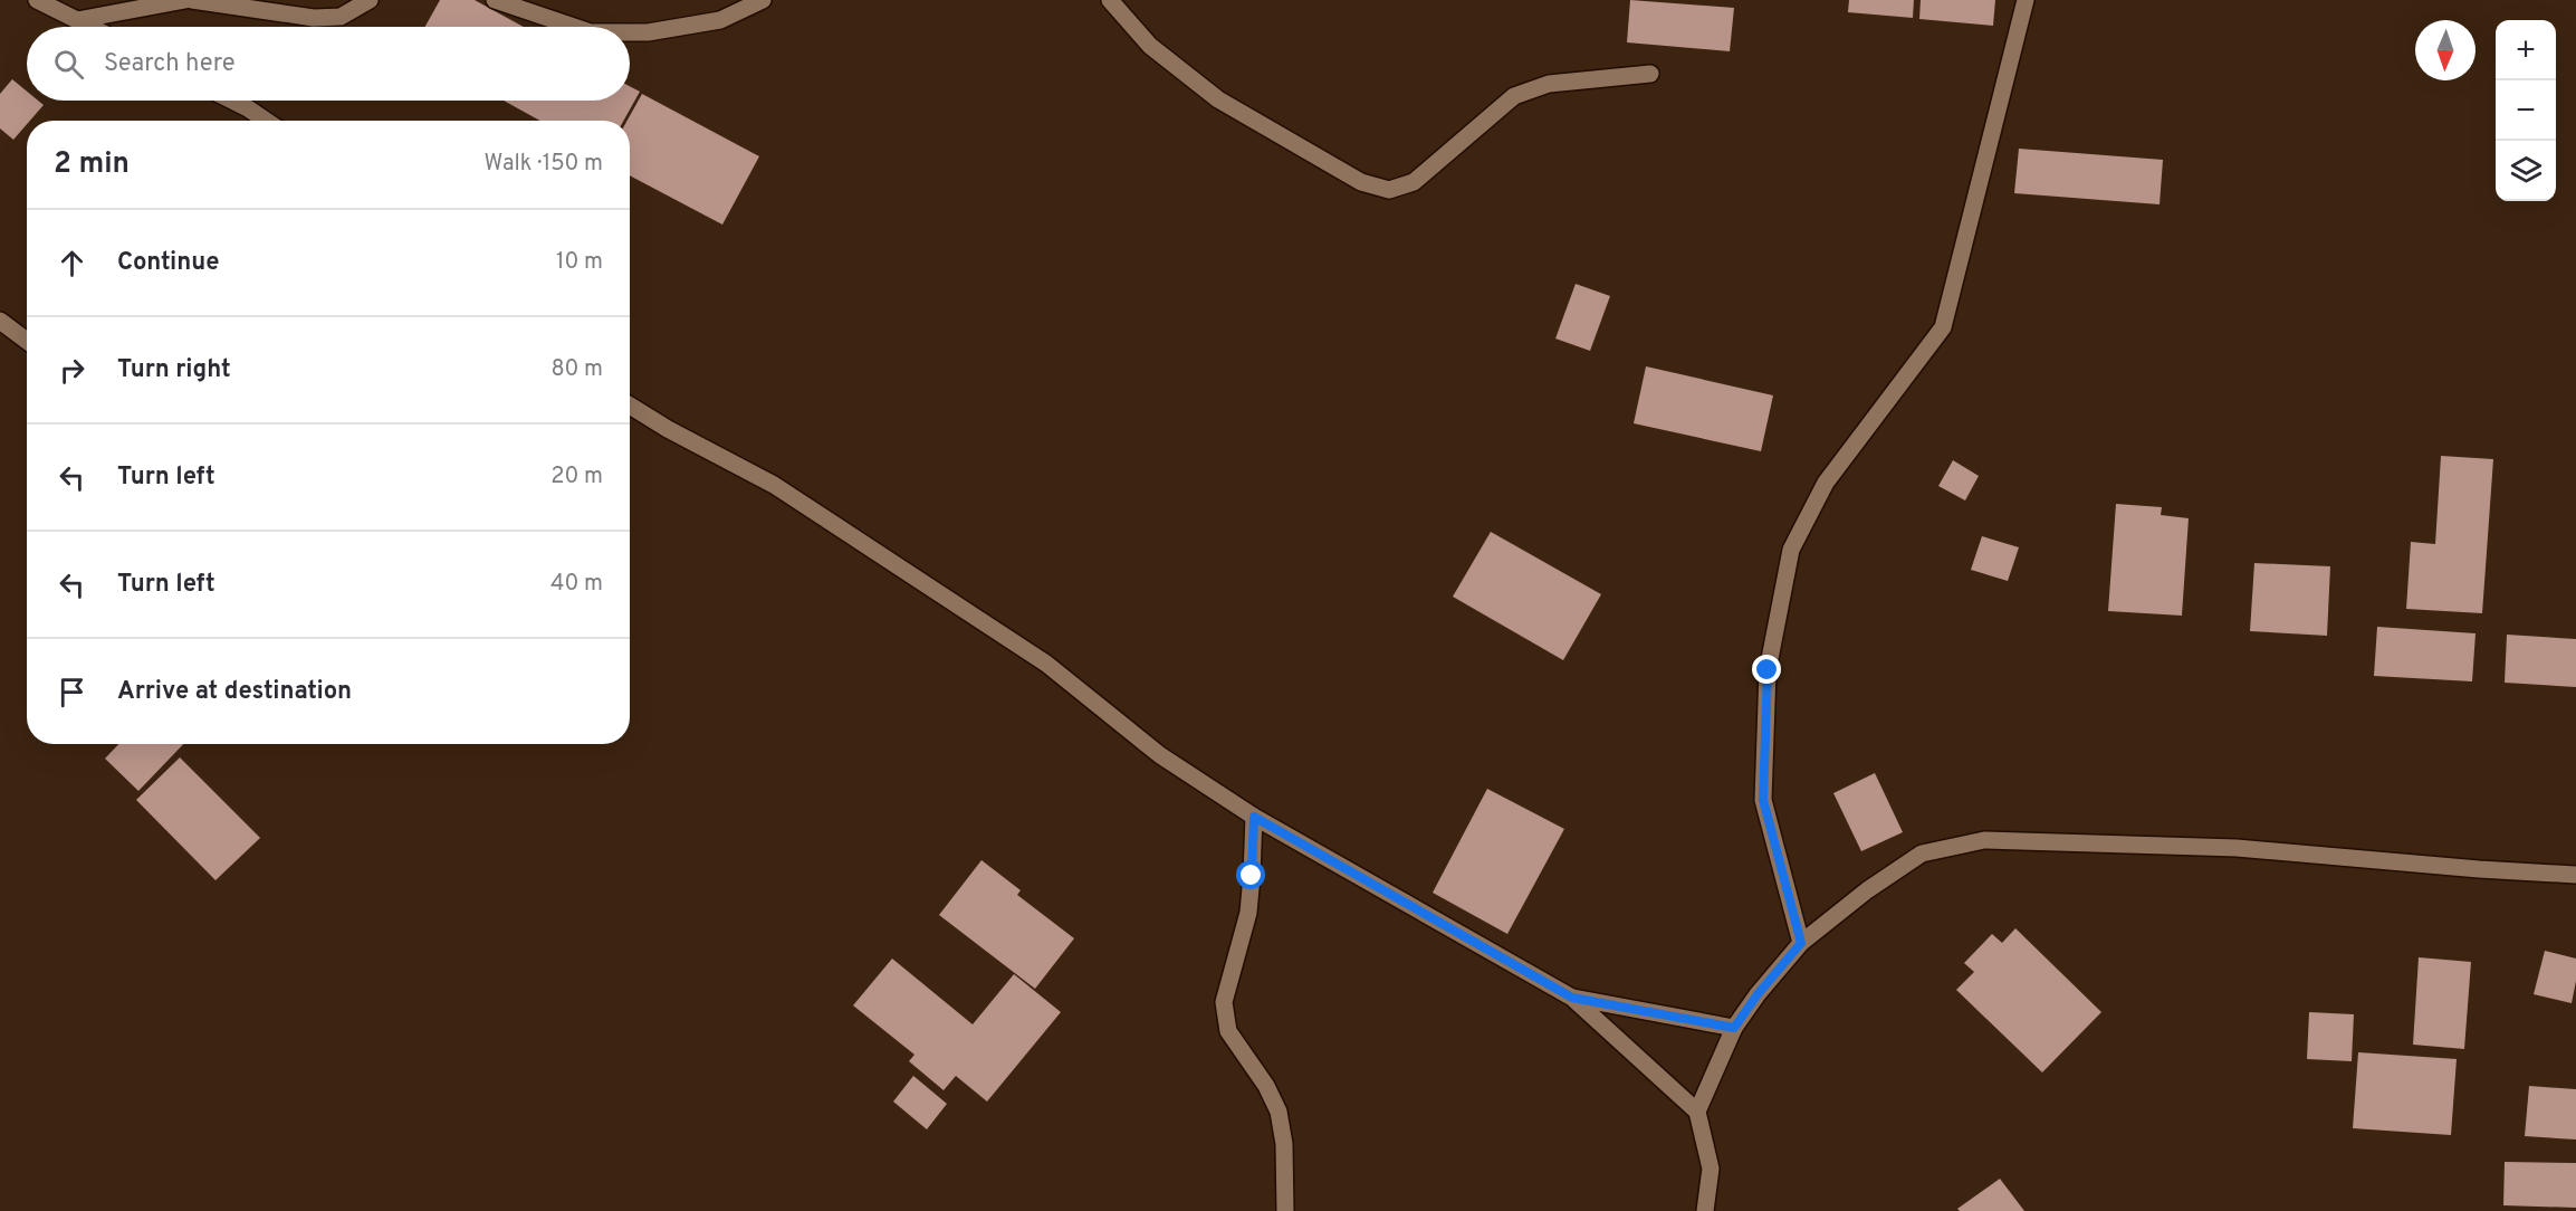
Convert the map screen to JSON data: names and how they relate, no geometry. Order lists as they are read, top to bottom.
{
  "north": "bottom",
  "page": {
    "map_buttons": ["+", "−"],
    "search": "Search here",
    "heading": ["2 min", "Walk · 150 m"],
    "list": [
      ["Continue", "10 m"],
      ["Turn right", "80 m"],
      ["Turn left", "20 m"],
      ["Turn left", "40 m"],
      "Arrive at destination"
    ]
  }
}
